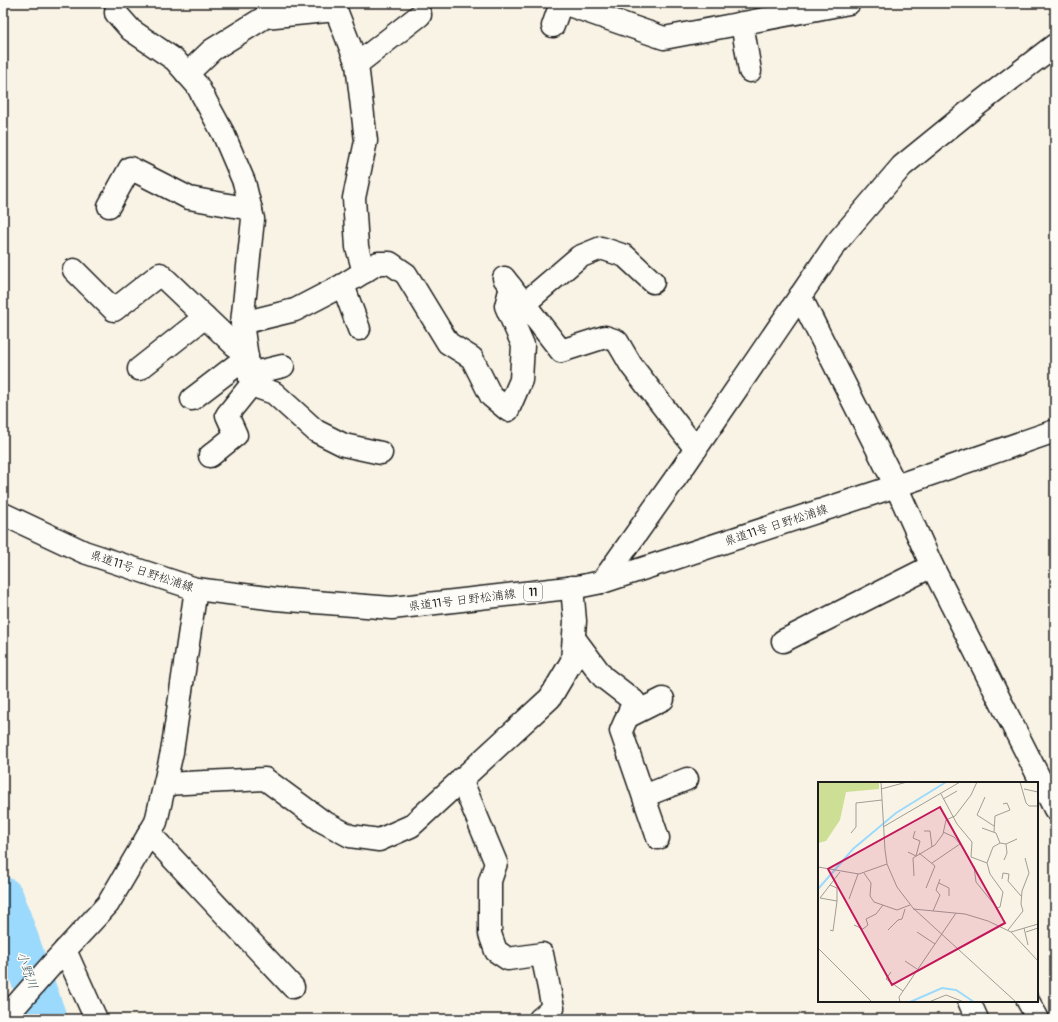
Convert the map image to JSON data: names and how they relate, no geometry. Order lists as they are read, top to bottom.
{
  "streets": {
    "street": ["県道11号 日野松浦線", "11"]
  },
  "water": ["小野川"]
}
